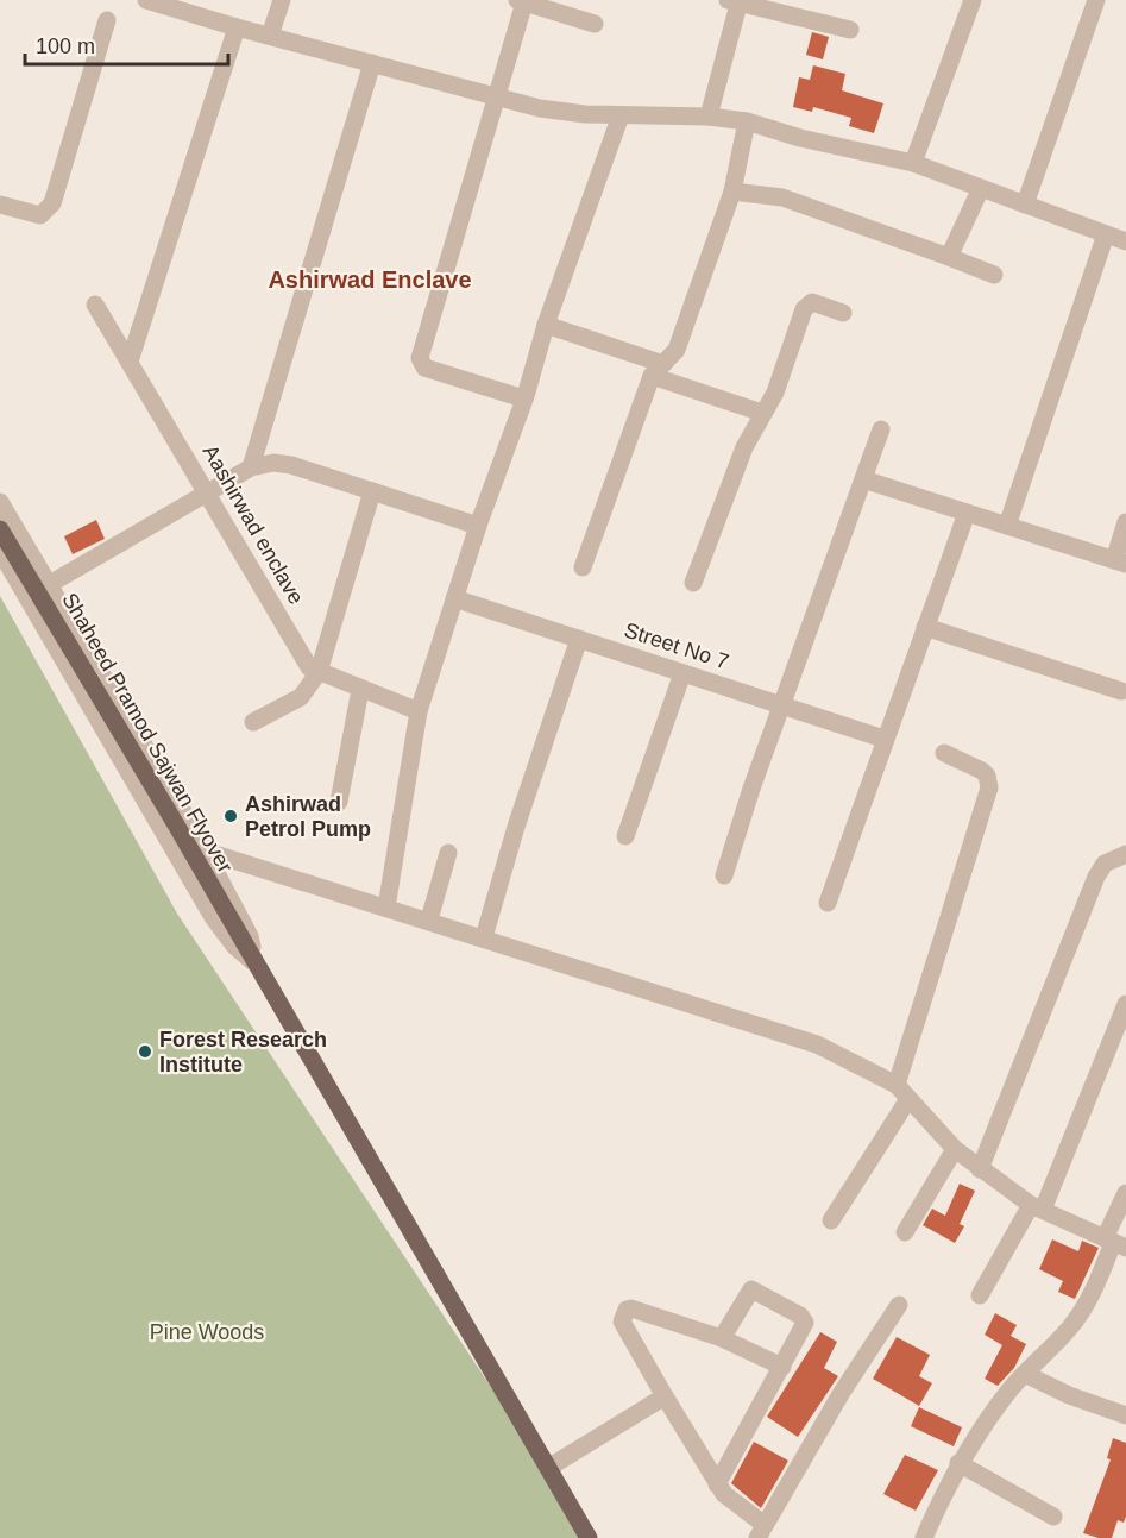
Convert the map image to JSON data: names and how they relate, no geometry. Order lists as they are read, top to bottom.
{
  "streets": {
    "main road": ["Shaheed Pramod Sajwan Flyover"],
    "street": ["Aashirwad enclave", "Street No 7"]
  },
  "districts": ["Ashirwad Enclave"],
  "parks": ["Pine Woods"],
  "places": ["Ashirwad Petrol Pump", "Forest Research Institute"],
  "scale_bar": "100 m"
}
